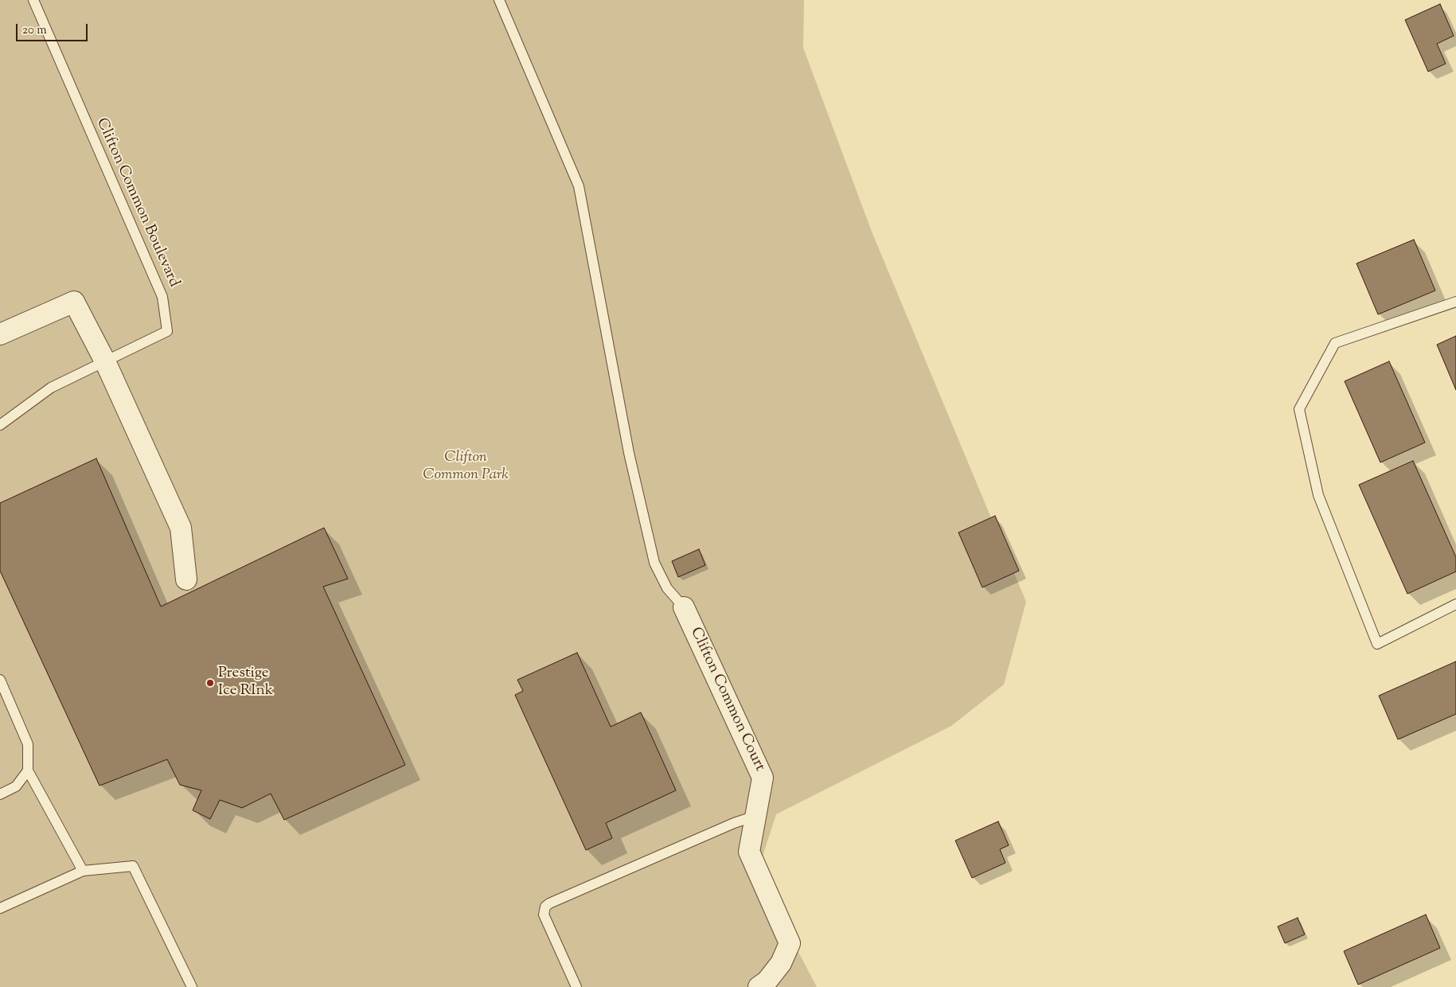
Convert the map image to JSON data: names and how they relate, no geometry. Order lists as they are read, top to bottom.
{
  "streets": {
    "street": ["Clifton Common Court"],
    "lane": ["Clifton Common Boulevard"]
  },
  "parks": ["Clifton Common Park"],
  "places": ["Prestige Ice RInk"],
  "scale_bar": "20 m"
}
